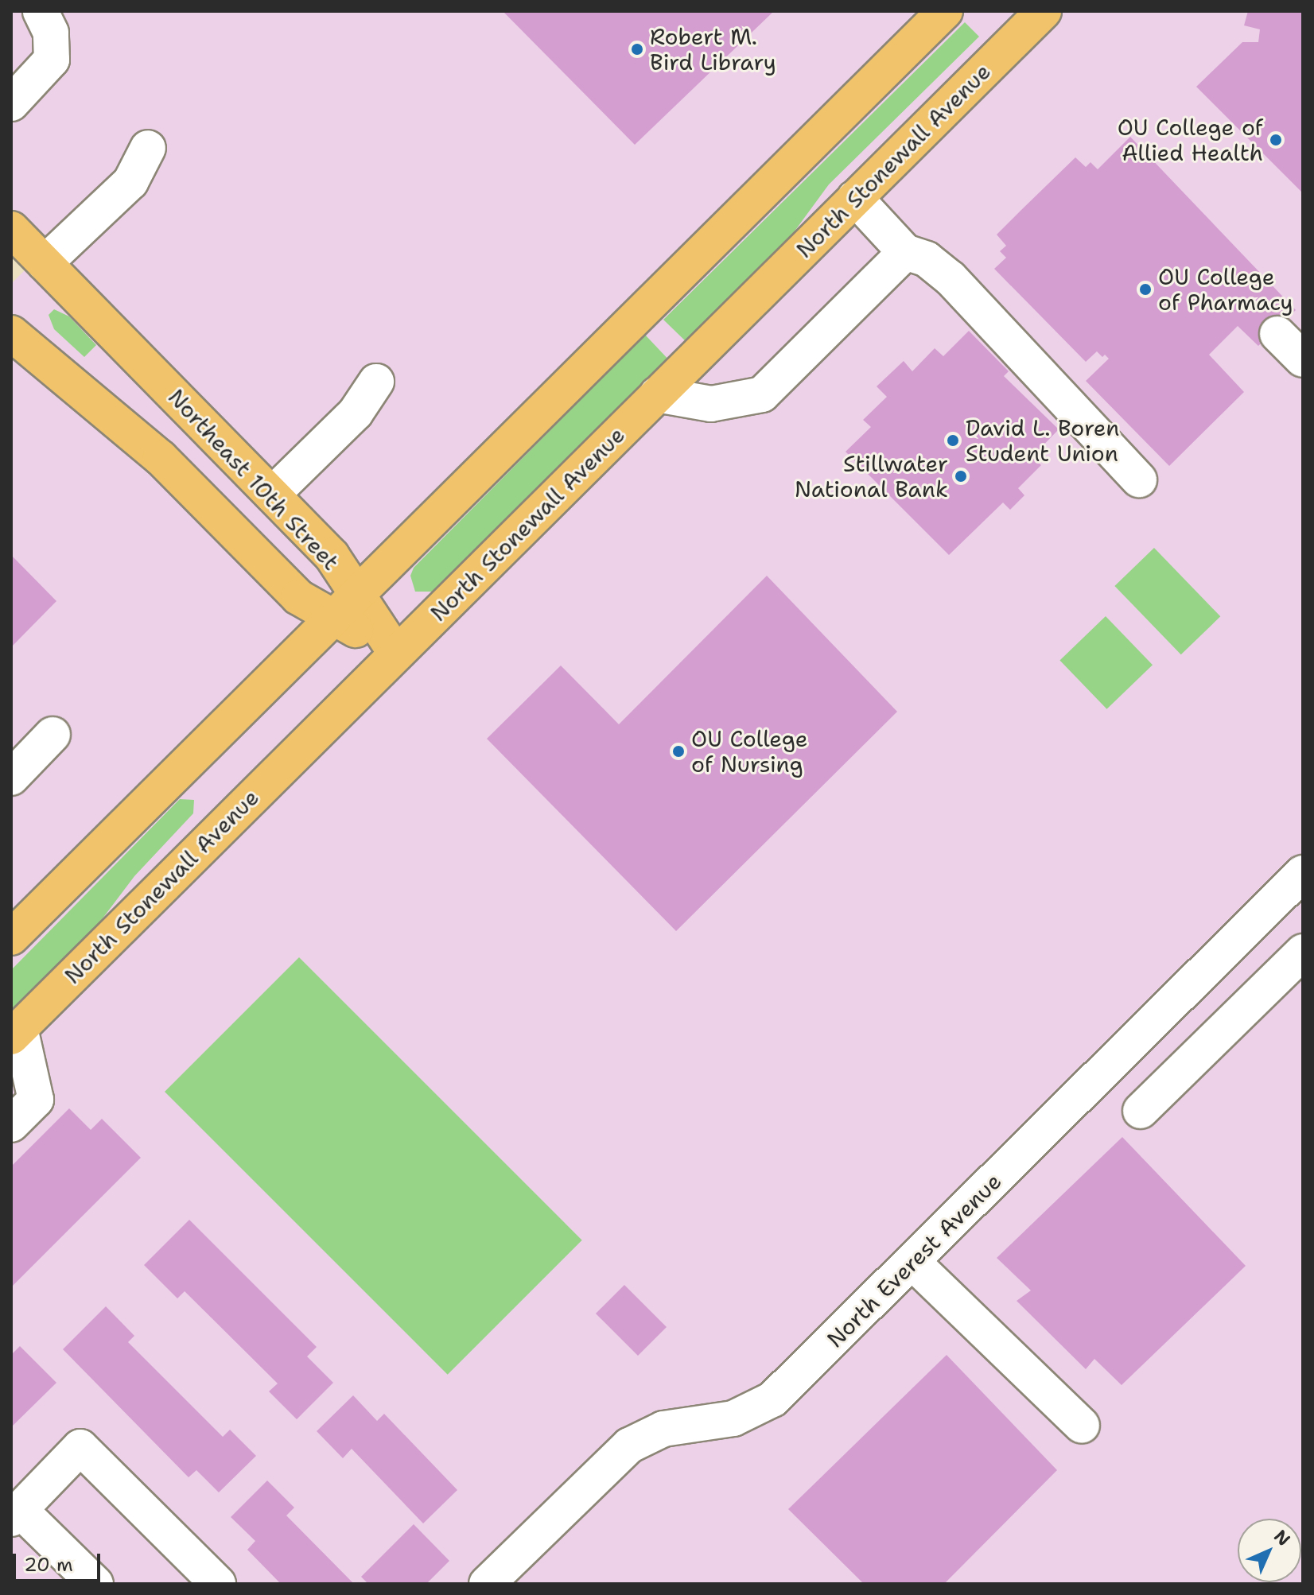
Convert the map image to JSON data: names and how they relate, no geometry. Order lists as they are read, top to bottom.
{
  "streets": {
    "main road": ["North Stonewall Avenue", "Northeast 10th Street"],
    "street": ["North Everest Avenue"]
  },
  "crossings": [
    ["North Stonewall Avenue", "Northeast 10th Street"]
  ],
  "places": [
    "Robert M. Bird Library",
    "OU College of Allied Health",
    "OU College of Pharmacy",
    "David L. Boren Student Union",
    "Stillwater National Bank",
    "OU College of Nursing"
  ],
  "scale_bar": "20 m",
  "north": "top right"
}
